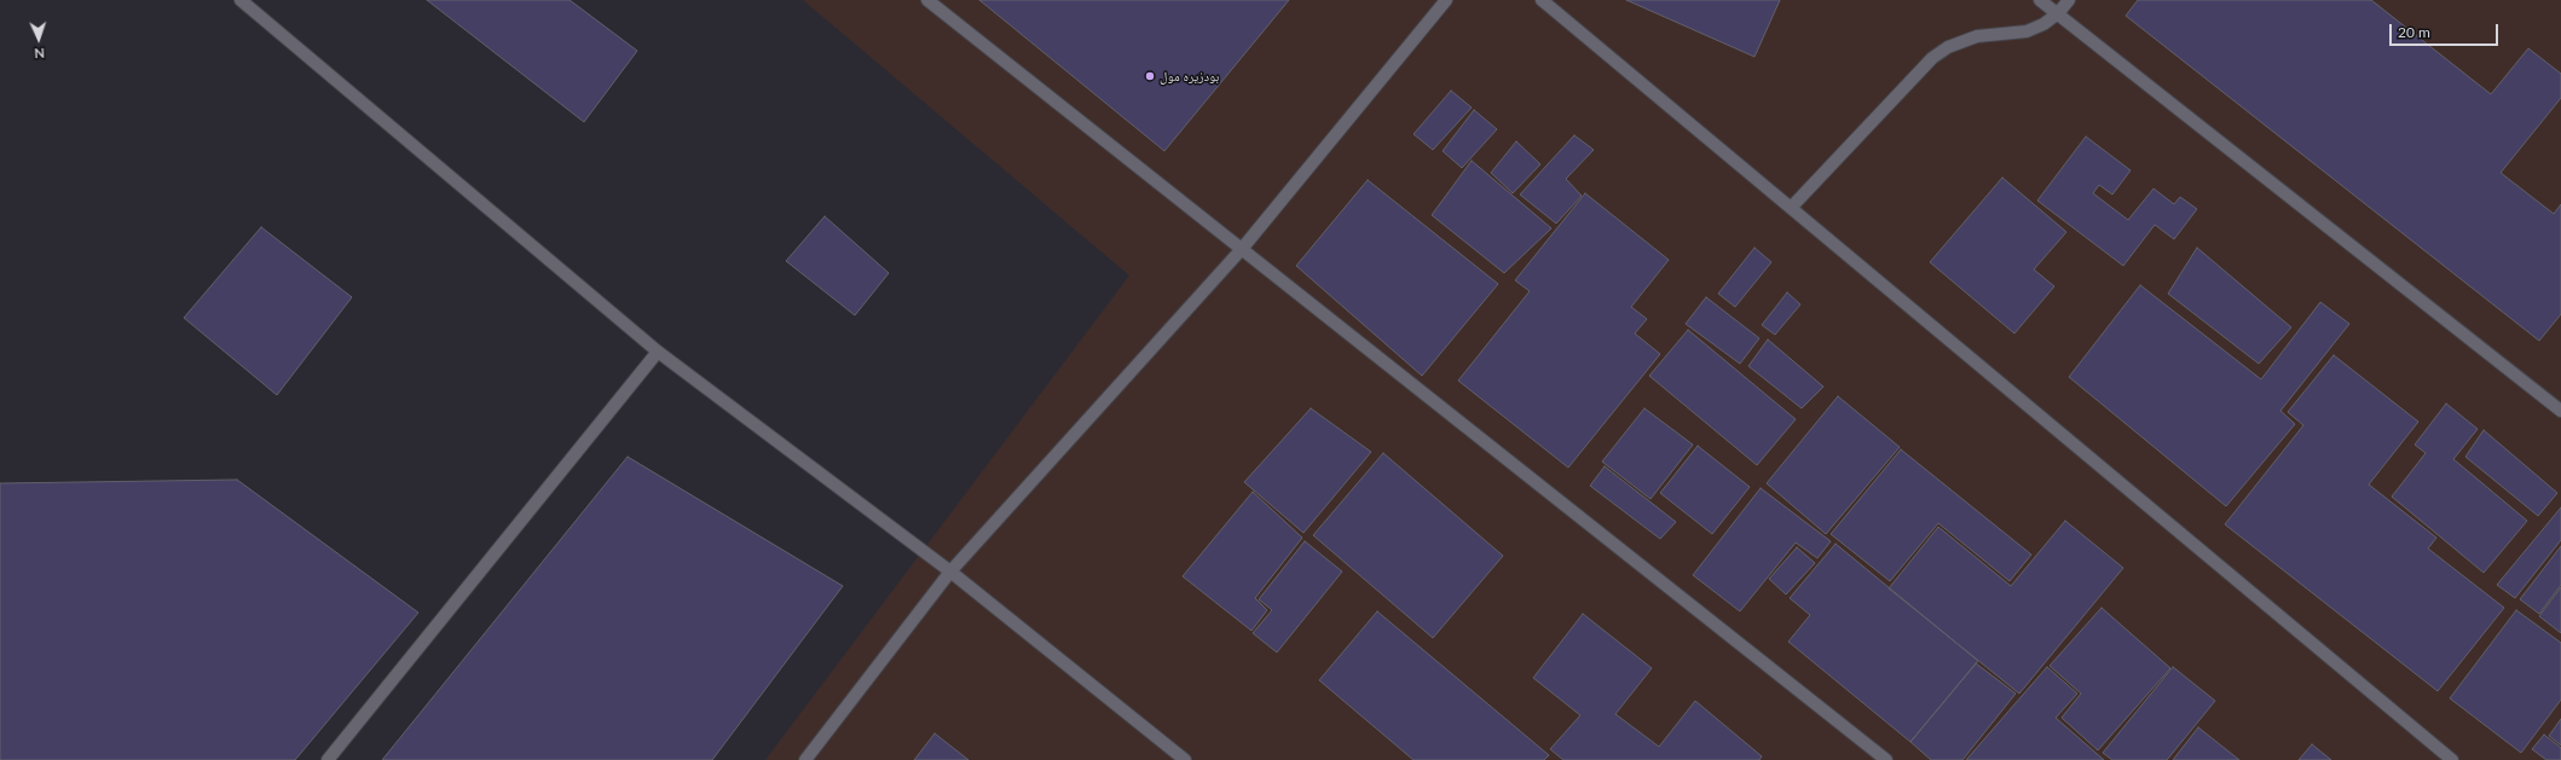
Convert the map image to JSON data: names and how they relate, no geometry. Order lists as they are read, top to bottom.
{
  "places": ["بودزيره مول"],
  "scale_bar": "20 m",
  "north": "bottom"
}
